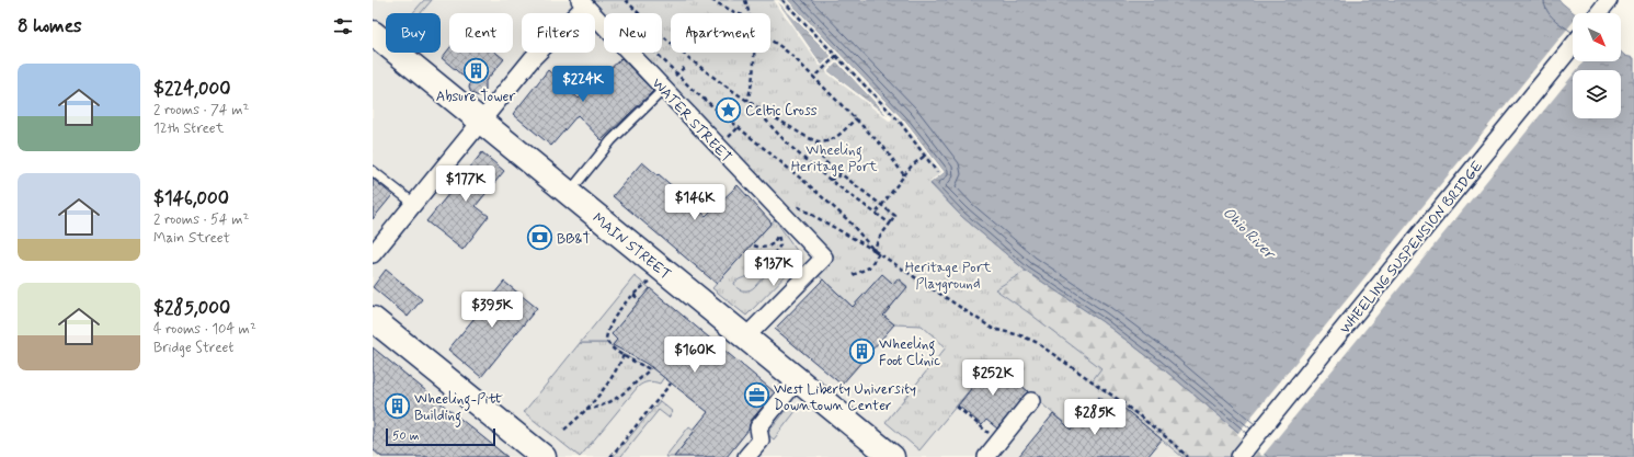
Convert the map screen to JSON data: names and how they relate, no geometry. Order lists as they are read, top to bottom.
{
  "streets": {
    "main road": ["MAIN STREET"],
    "street": ["WATER STREET", "WHEELING SUSPENSION BRIDGE"]
  },
  "crossings": [
    ["WATER STREET", "MAIN STREET"]
  ],
  "water": ["Ohio River"],
  "parks": ["Wheeling Heritage Port", "Heritage Port Playground"],
  "places": {
    "building": ["Absure Tower", "Wheeling Foot Clinic", "Wheeling-Pitt Building"],
    "place": ["Celtic Cross"],
    "bank": ["BB&T"],
    "office": ["West Liberty University Downtown Center"]
  },
  "scale_bar": "50 m",
  "north": "bottom right",
  "page": {
    "heading": "8 homes",
    "chip": [
      "Buy",
      "Rent",
      "Filters",
      "New",
      "Apartment"
    ],
    "list": [
      {
        "name": "$224,000",
        "note": "2 rooms · 74 m² · 12th Street"
      },
      {
        "name": "$146,000",
        "note": "2 rooms · 54 m² · Main Street"
      },
      {
        "name": "$285,000",
        "note": "4 rooms · 104 m² · Bridge Street"
      }
    ],
    "price": [
      "$224K",
      "$177K",
      "$146K",
      "$137K",
      "$395K",
      "$160K",
      "$252K",
      "$285K"
    ],
    "scale": "50 m"
  }
}
